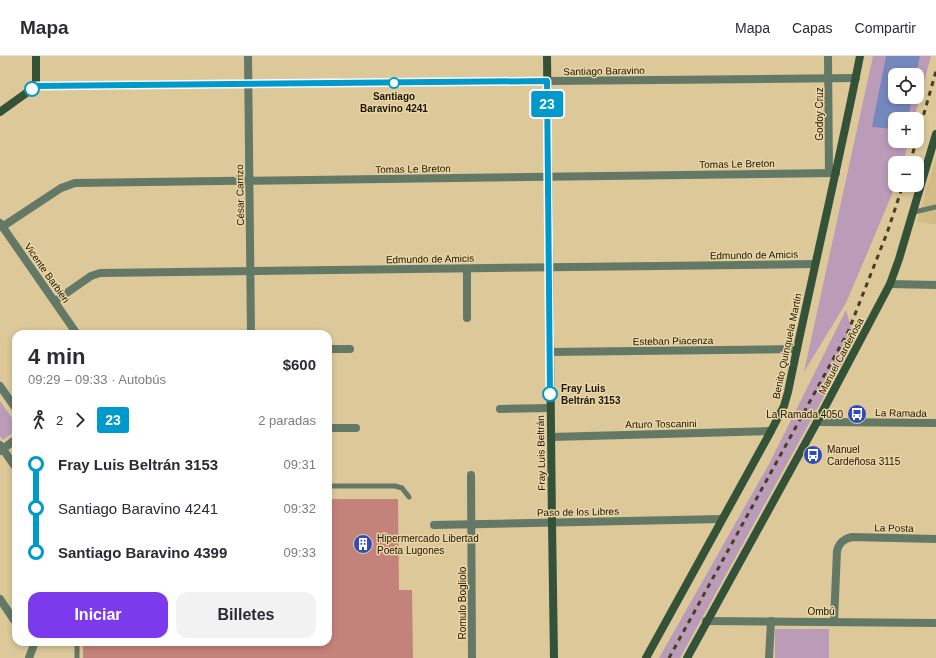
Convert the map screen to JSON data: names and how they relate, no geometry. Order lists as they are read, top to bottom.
{
  "streets": {
    "main road": [
      "Santiago Baravino",
      "Benito Quinquela Martín",
      "Manuel Cardeñosa",
      "Fray Luis Beltrán"
    ],
    "street": [
      "Godoy Cruz",
      "Tomas Le Breton",
      "César Carrizo",
      "Edmundo de Amicis",
      "Vicente Barbieri",
      "Esteban Piacenza",
      "La Ramada",
      "Arturo Toscanini",
      "Paso de los Libres",
      "La Posta",
      "Romulo Bogliolo",
      "Ombú"
    ]
  },
  "crossings": [
    ["Santiago Baravino", "Godoy Cruz"],
    ["Santiago Baravino", "César Carrizo"],
    ["Santiago Baravino", "Benito Quinquela Martín"],
    ["Santiago Baravino", "Fray Luis Beltrán"],
    ["Godoy Cruz", "Tomas Le Breton"],
    ["Godoy Cruz", "Benito Quinquela Martín"],
    ["Tomas Le Breton", "César Carrizo"],
    ["Tomas Le Breton", "Vicente Barbieri"],
    ["Tomas Le Breton", "Benito Quinquela Martín"],
    ["Tomas Le Breton", "Fray Luis Beltrán"],
    ["César Carrizo", "Edmundo de Amicis"],
    ["Edmundo de Amicis", "Vicente Barbieri"],
    ["Edmundo de Amicis", "Benito Quinquela Martín"],
    ["Edmundo de Amicis", "Fray Luis Beltrán"],
    ["Esteban Piacenza", "Benito Quinquela Martín"],
    ["Esteban Piacenza", "Fray Luis Beltrán"],
    ["Benito Quinquela Martín", "Arturo Toscanini"],
    ["Benito Quinquela Martín", "Paso de los Libres"],
    ["Manuel Cardeñosa", "La Ramada"],
    ["Manuel Cardeñosa", "Ombú"],
    ["Arturo Toscanini", "Fray Luis Beltrán"],
    ["Fray Luis Beltrán", "Paso de los Libres"],
    ["Paso de los Libres", "Romulo Bogliolo"],
    ["La Posta", "Ombú"]
  ],
  "places": {
    "other": ["Santiago Baravino 4241", "Fray Luis Beltrán 3153"],
    "bus stop": ["La Ramada 4050", "Manuel Cardeñosa 3115"],
    "building": ["Hipermercado Libertad Poeta Lugones"]
  },
  "lines": ["bus line 23"],
  "page": {
    "header": "Mapa",
    "nav": ["Mapa", "Capas", "Compartir"],
    "on_map": "23",
    "map_buttons": ["+", "−"],
    "heading": ["4 min", "09:29 – 09:33 · Autobús", "$600"],
    "legs": ["2", "23", "2 paradas"],
    "list": [
      {
        "name": "Fray Luis Beltrán 3153",
        "value": "09:31"
      },
      {
        "name": "Santiago Baravino 4241",
        "value": "09:32"
      },
      {
        "name": "Santiago Baravino 4399",
        "value": "09:33"
      }
    ],
    "buttons": ["Iniciar", "Billetes"]
  }
}
